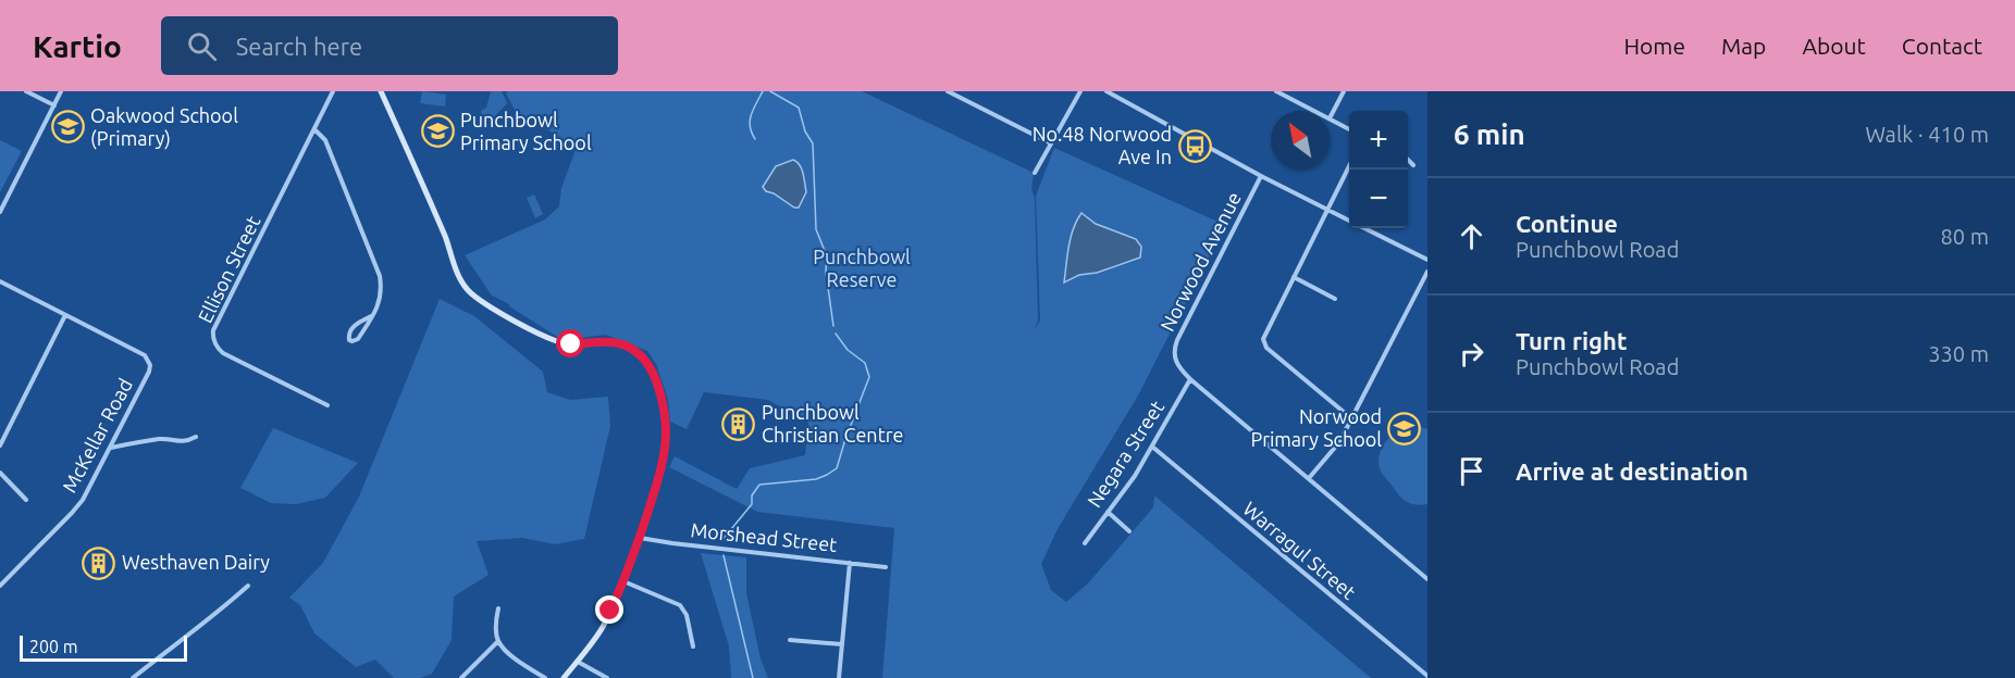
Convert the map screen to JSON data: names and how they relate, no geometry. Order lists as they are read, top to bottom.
{
  "streets": {
    "street": [
      "Norwood Avenue",
      "Ellison Street",
      "McKellar Road",
      "Negara Street",
      "Morshead Street",
      "Warragul Street"
    ]
  },
  "crossings": [
    ["Norwood Avenue", "Negara Street"],
    ["Negara Street", "Warragul Street"]
  ],
  "parks": ["Punchbowl Reserve"],
  "places": {
    "school or university": ["Oakwood School (Primary)", "Punchbowl Primary School", "Norwood Primary School"],
    "bus stop": ["No.48 Norwood Ave In"],
    "building": ["Punchbowl Christian Centre", "Westhaven Dairy"]
  },
  "scale_bar": "200 m",
  "north": "top left",
  "page": {
    "header": "Kartio",
    "search": "Search here",
    "nav": [
      "Home",
      "Map",
      "About",
      "Contact"
    ],
    "heading": ["6 min", "Walk · 410 m"],
    "map_buttons": ["+", "−"],
    "list": [
      ["Continue", "Punchbowl Road", "80 m"],
      ["Turn right", "Punchbowl Road", "330 m"],
      "Arrive at destination"
    ],
    "scale": "200 m"
  }
}
